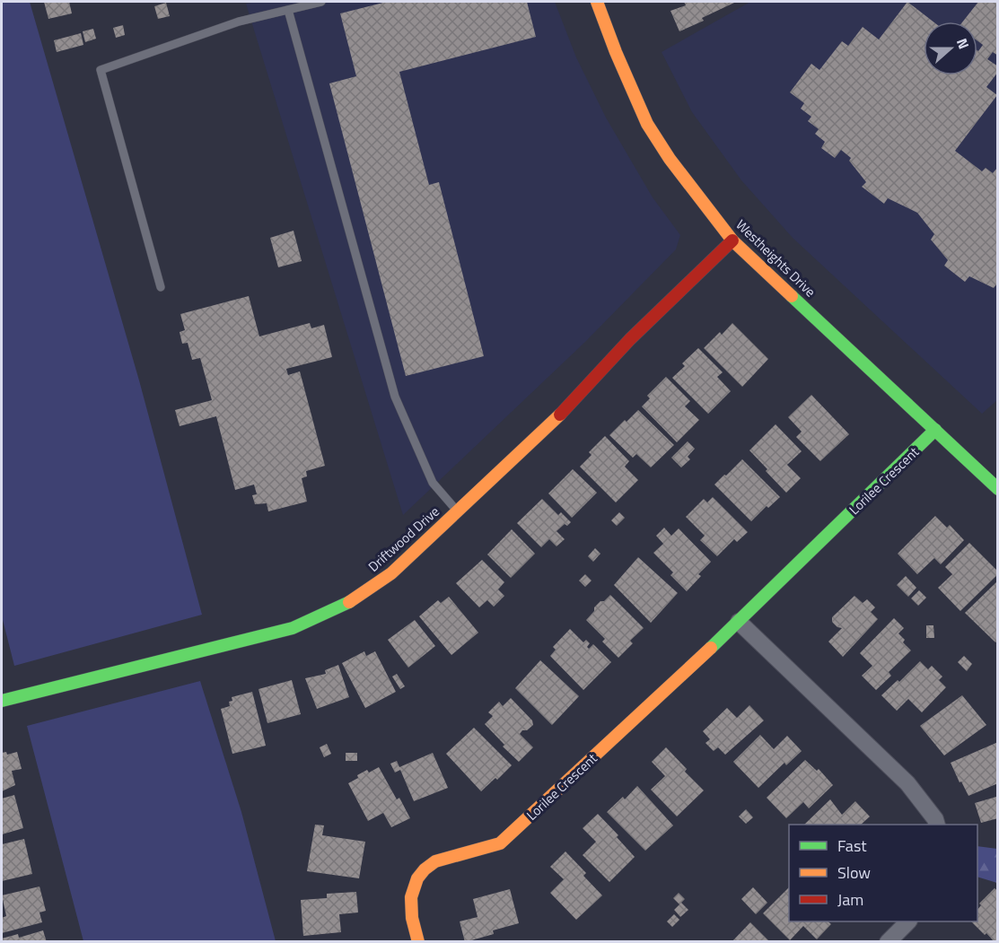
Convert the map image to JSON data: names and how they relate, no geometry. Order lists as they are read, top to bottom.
{
  "streets": {
    "street": ["Westheights Drive", "Lorilee Crescent", "Driftwood Drive"]
  },
  "crossings": [
    ["Westheights Drive", "Lorilee Crescent"],
    ["Westheights Drive", "Driftwood Drive"]
  ],
  "legend": ["Fast", "Slow", "Jam"],
  "north": "right"
}
